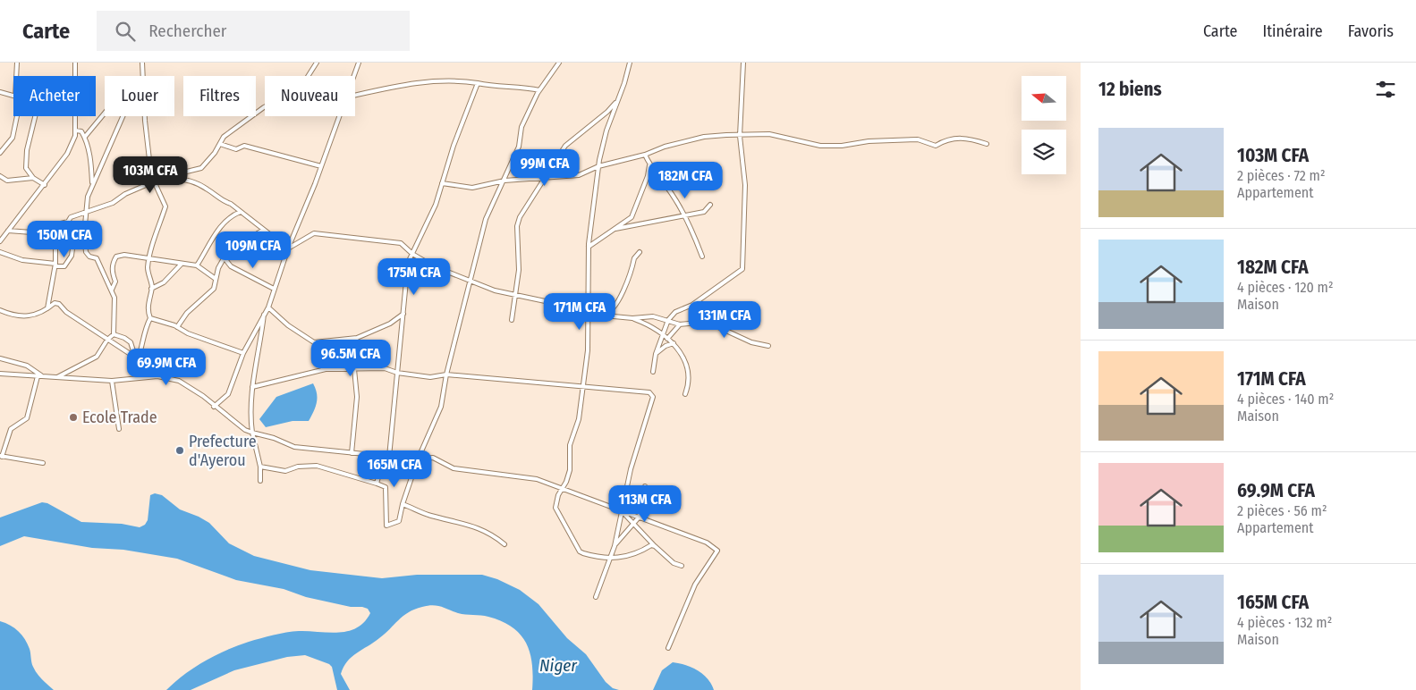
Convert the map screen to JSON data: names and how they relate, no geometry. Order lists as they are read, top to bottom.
{
  "water": ["Niger"],
  "places": ["Ecole Trade", "Prefecture d'Ayerou"],
  "north": "left",
  "page": {
    "header": "Carte",
    "search": "Rechercher",
    "nav": ["Carte", "Itinéraire", "Favoris"],
    "heading": "12 biens",
    "chip": [
      "Acheter",
      "Louer",
      "Filtres",
      "Nouveau"
    ],
    "list": [
      {
        "name": "103M CFA",
        "note": "2 pièces · 72 m² · Appartement"
      },
      {
        "name": "182M CFA",
        "note": "4 pièces · 120 m² · Maison"
      },
      {
        "name": "171M CFA",
        "note": "4 pièces · 140 m² · Maison"
      },
      {
        "name": "69.9M CFA",
        "note": "2 pièces · 56 m² · Appartement"
      },
      {
        "name": "165M CFA",
        "note": "4 pièces · 132 m² · Maison"
      }
    ],
    "price": [
      "99M CFA",
      "103M CFA",
      "182M CFA",
      "150M CFA",
      "109M CFA",
      "175M CFA",
      "171M CFA",
      "131M CFA",
      "96.5M CFA",
      "69.9M CFA",
      "165M CFA",
      "113M CFA"
    ]
  }
}
